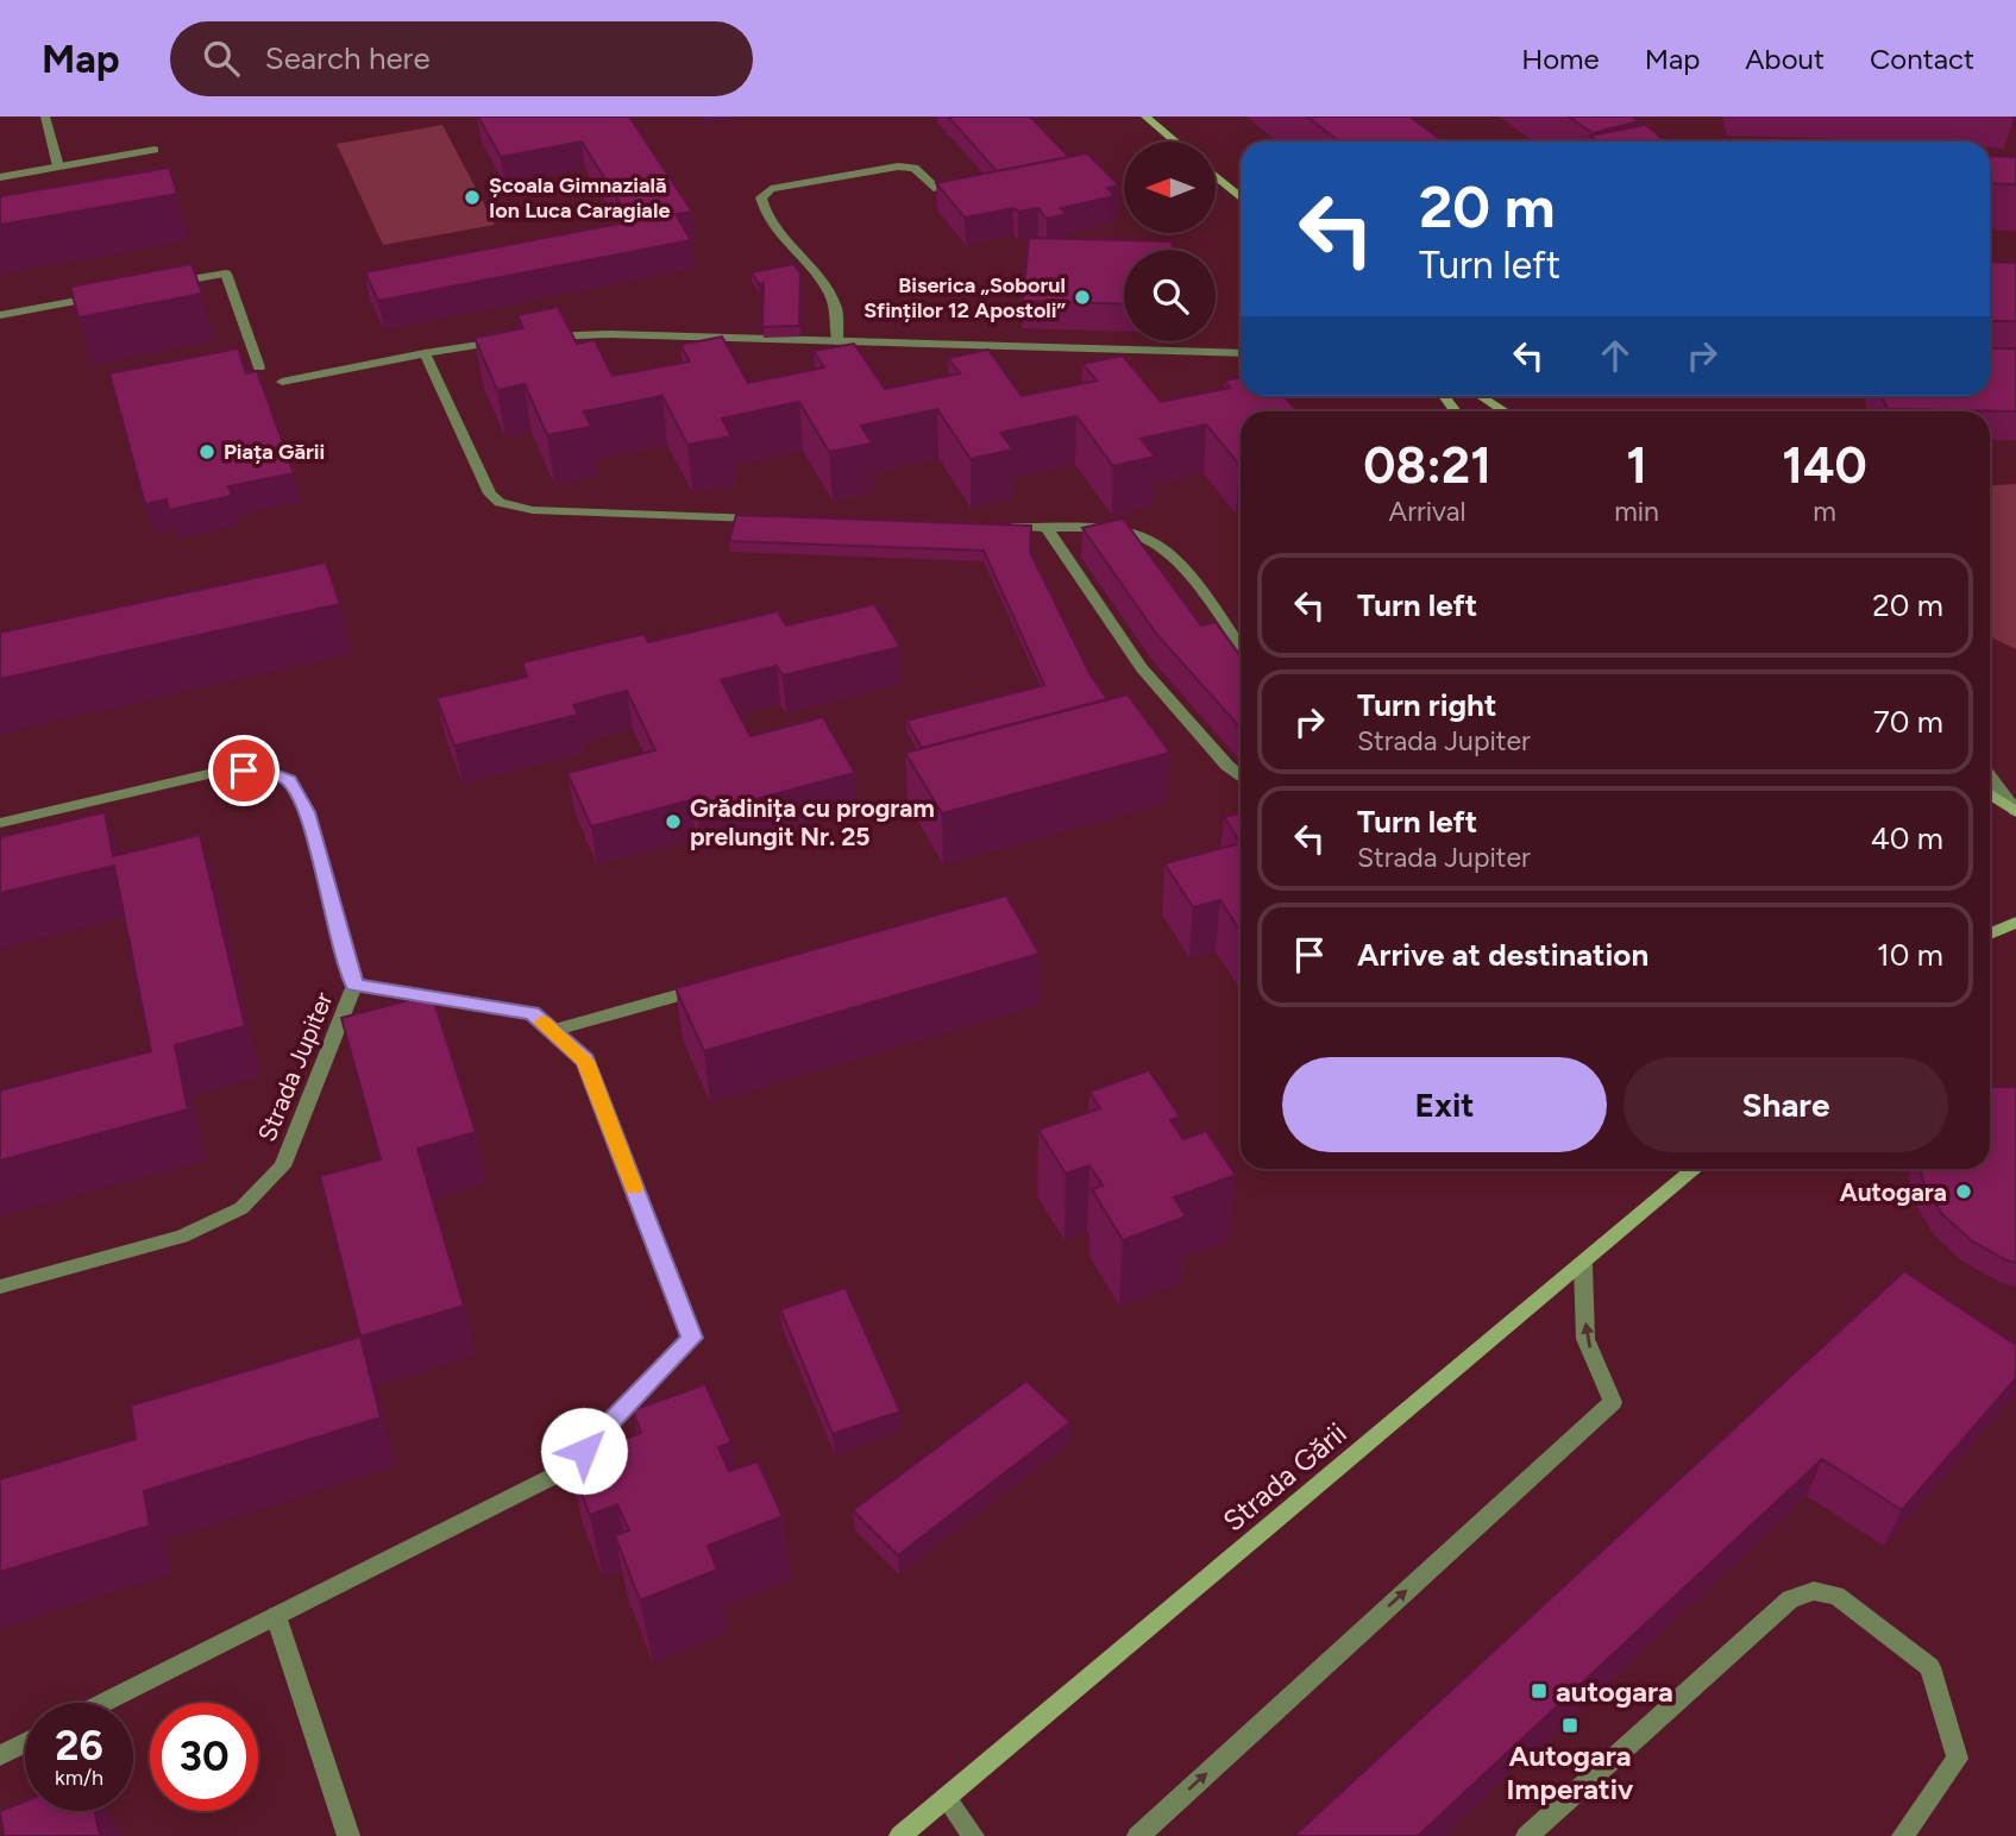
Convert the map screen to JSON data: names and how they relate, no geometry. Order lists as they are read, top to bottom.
{
  "streets": {
    "street": ["Strada Jupiter", "Strada Gării"]
  },
  "places": {
    "other": [
      "Școala Gimnazială Ion Luca Caragiale",
      "Biserica „Soborul Sfinților 12 Apostoli”",
      "Piața Gării",
      "Grădinița cu program prelungit Nr. 25",
      "Autogara"
    ],
    "transit": ["autogara", "Autogara Imperativ"]
  },
  "north": "left",
  "page": {
    "header": "Map",
    "search": "Search here",
    "nav": [
      "Home",
      "Map",
      "About",
      "Contact"
    ],
    "turn": ["20 m", "Turn left"],
    "eta": [
      "08:21",
      "Arrival",
      "1",
      "min",
      "140",
      "m"
    ],
    "list": [
      {
        "name": "Turn left",
        "value": "20 m"
      },
      {
        "name": "Turn right",
        "note": "Strada Jupiter",
        "value": "70 m"
      },
      {
        "name": "Turn left",
        "note": "Strada Jupiter",
        "value": "40 m"
      },
      {
        "name": "Arrive at destination",
        "value": "10 m"
      }
    ],
    "buttons": ["Exit", "Share"],
    "speed": "26 km/h",
    "limit": "30"
  }
}
